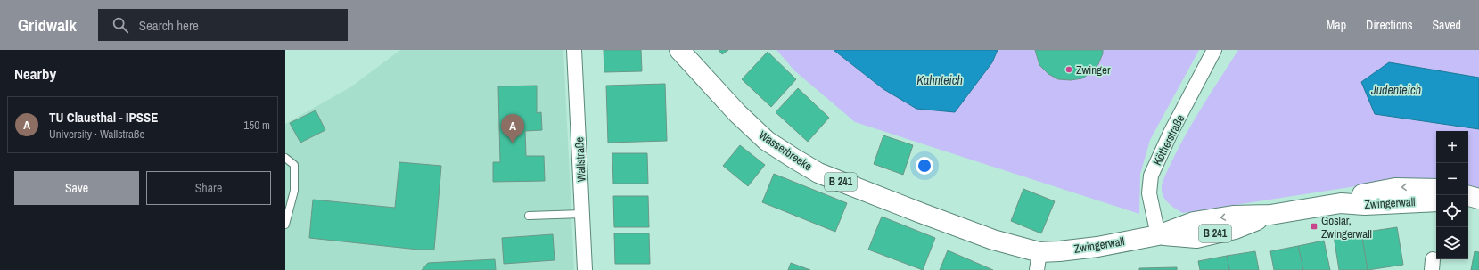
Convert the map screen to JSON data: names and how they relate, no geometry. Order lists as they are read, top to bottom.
{
  "streets": {
    "main road": ["Wasserbreeke", "B 241", "Zwingerwall"],
    "street": ["Kötherstraße", "Wallstraße"]
  },
  "crossings": [
    ["Kötherstraße", "Zwingerwall"],
    ["Wasserbreeke", "Zwingerwall"]
  ],
  "water": ["Kahnteich", "Judenteich"],
  "places": {
    "other": ["Zwinger"],
    "transit": ["Goslar, Zwingerwall"]
  },
  "page": {
    "header": "Gridwalk",
    "search": "Search here",
    "nav": ["Map", "Directions", "Saved"],
    "heading": "Nearby",
    "list": [
      {
        "mark": "A",
        "name": "TU Clausthal - IPSSE",
        "note": "University · Wallstraße",
        "value": "150 m"
      }
    ],
    "pins": "A",
    "map_buttons": ["+", "−"],
    "buttons": ["Save", "Share"]
  }
}
